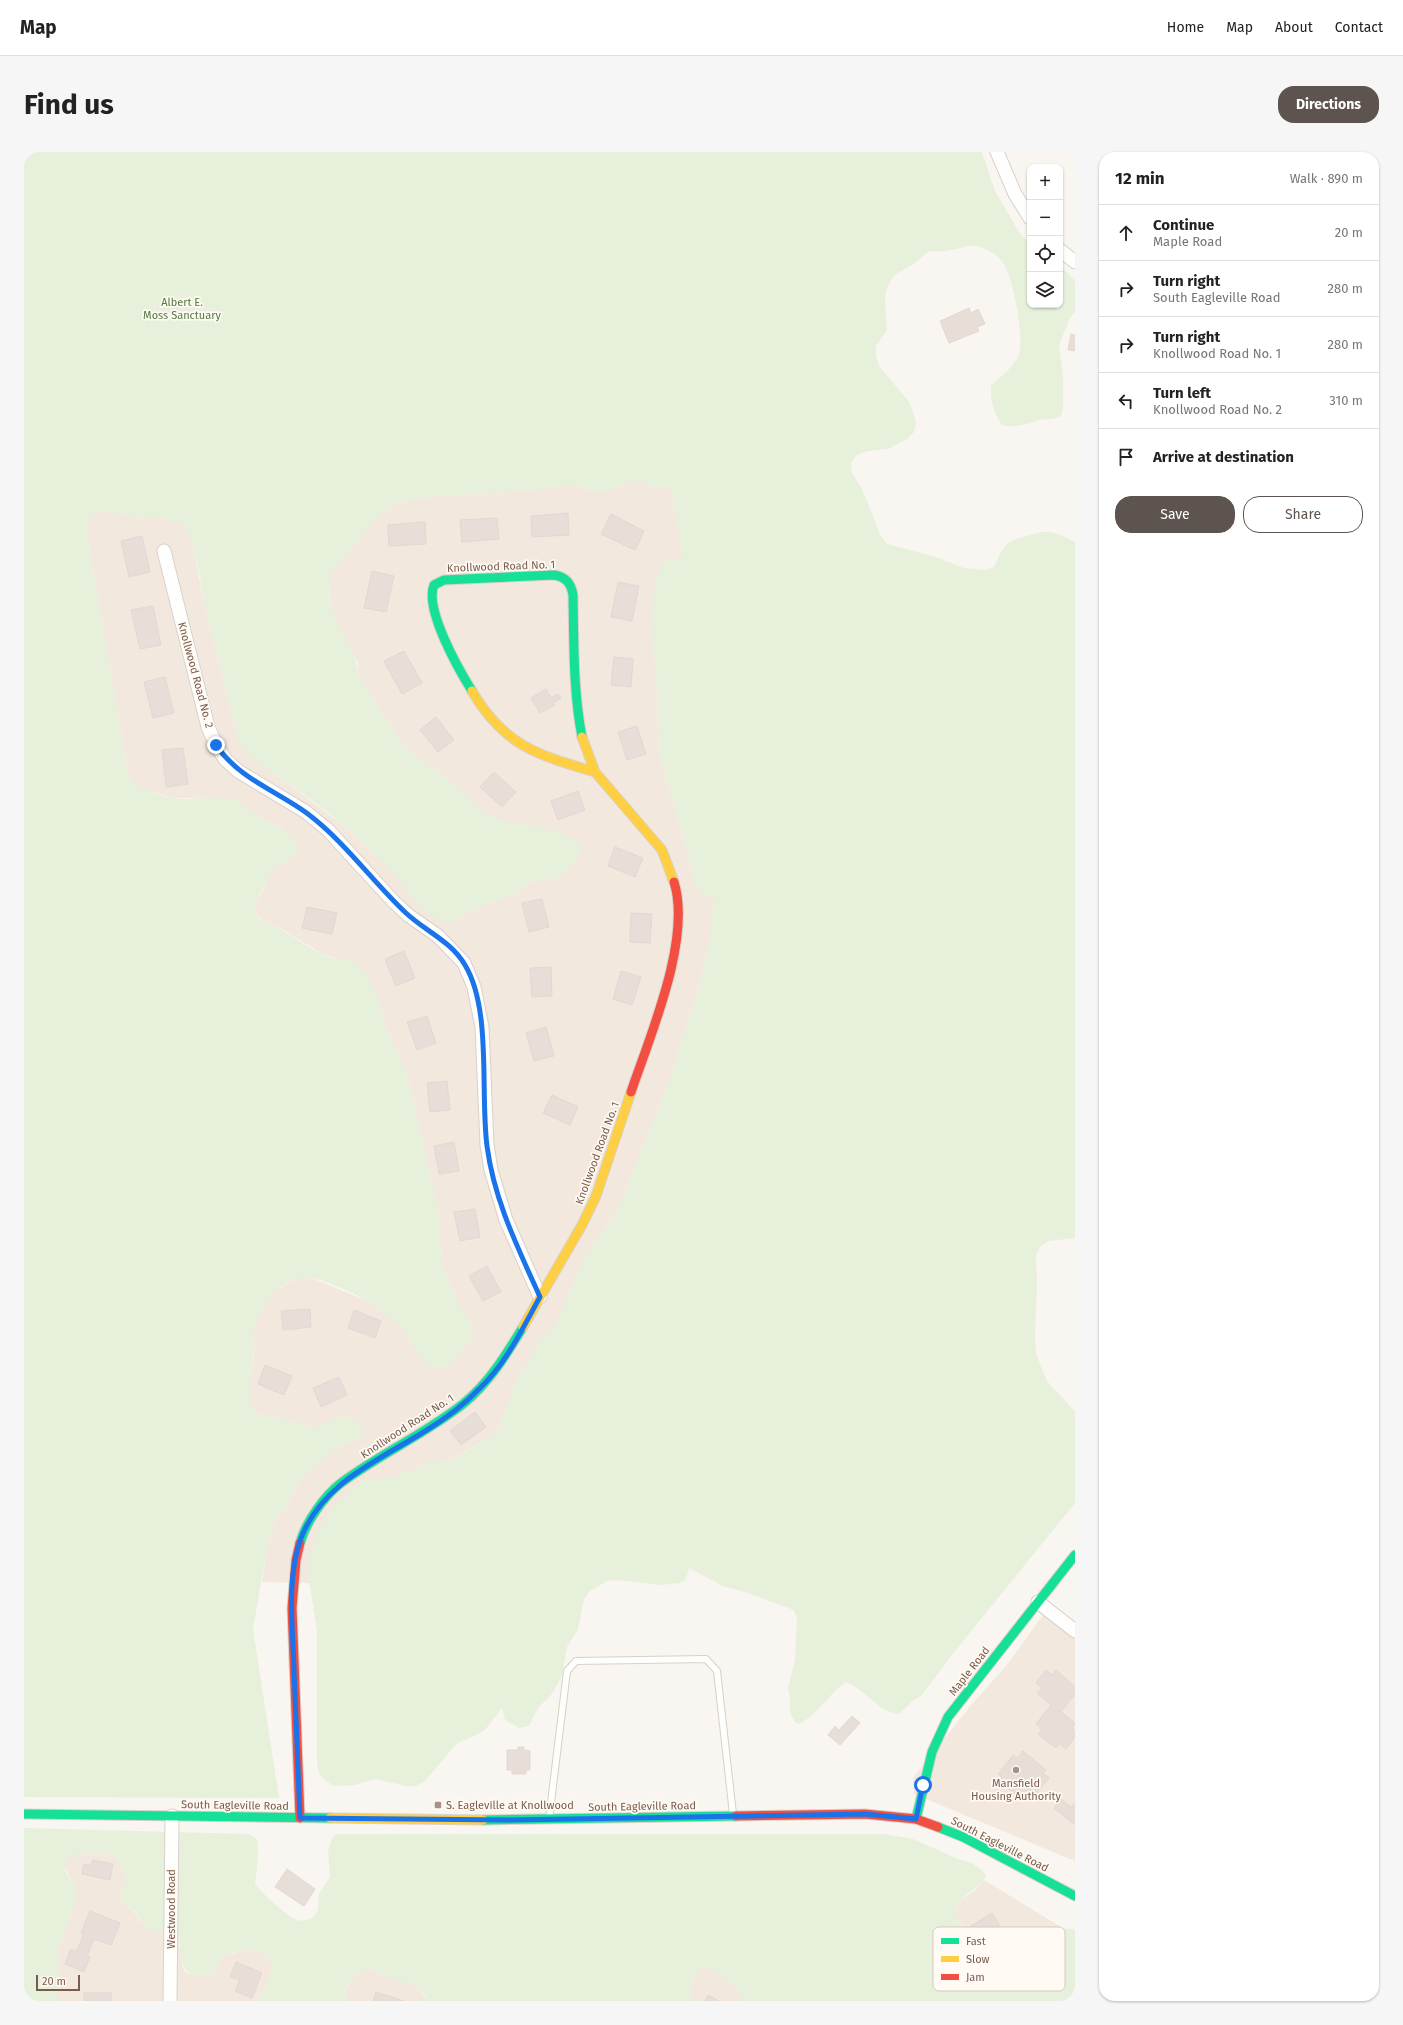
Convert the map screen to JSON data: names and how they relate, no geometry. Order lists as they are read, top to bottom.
{
  "streets": {
    "street": [
      "Knollwood Road No. 1",
      "Knollwood Road No. 2",
      "Maple Road",
      "South Eagleville Road",
      "Westwood Road"
    ]
  },
  "crossings": [
    ["Knollwood Road No. 1", "Knollwood Road No. 2"],
    ["Knollwood Road No. 1", "South Eagleville Road"],
    ["Maple Road", "South Eagleville Road"],
    ["South Eagleville Road", "Westwood Road"]
  ],
  "parks": ["Albert E. Moss Sanctuary"],
  "places": {
    "other": ["Mansfield Housing Authority"],
    "transit": ["S. Eagleville at Knollwood"]
  },
  "legend": ["Fast", "Slow", "Jam"],
  "scale_bar": "20 m",
  "page": {
    "header": "Map",
    "nav": [
      "Home",
      "Map",
      "About",
      "Contact"
    ],
    "buttons": [
      "Directions",
      ["Save", "Share"]
    ],
    "title": "Find us",
    "heading": ["12 min", "Walk · 890 m"],
    "map_buttons": ["+", "−"],
    "list": [
      ["Continue", "Maple Road", "20 m"],
      ["Turn right", "South Eagleville Road", "280 m"],
      ["Turn right", "Knollwood Road No. 1", "280 m"],
      ["Turn left", "Knollwood Road No. 2", "310 m"],
      "Arrive at destination"
    ],
    "scale": "20 m"
  }
}
